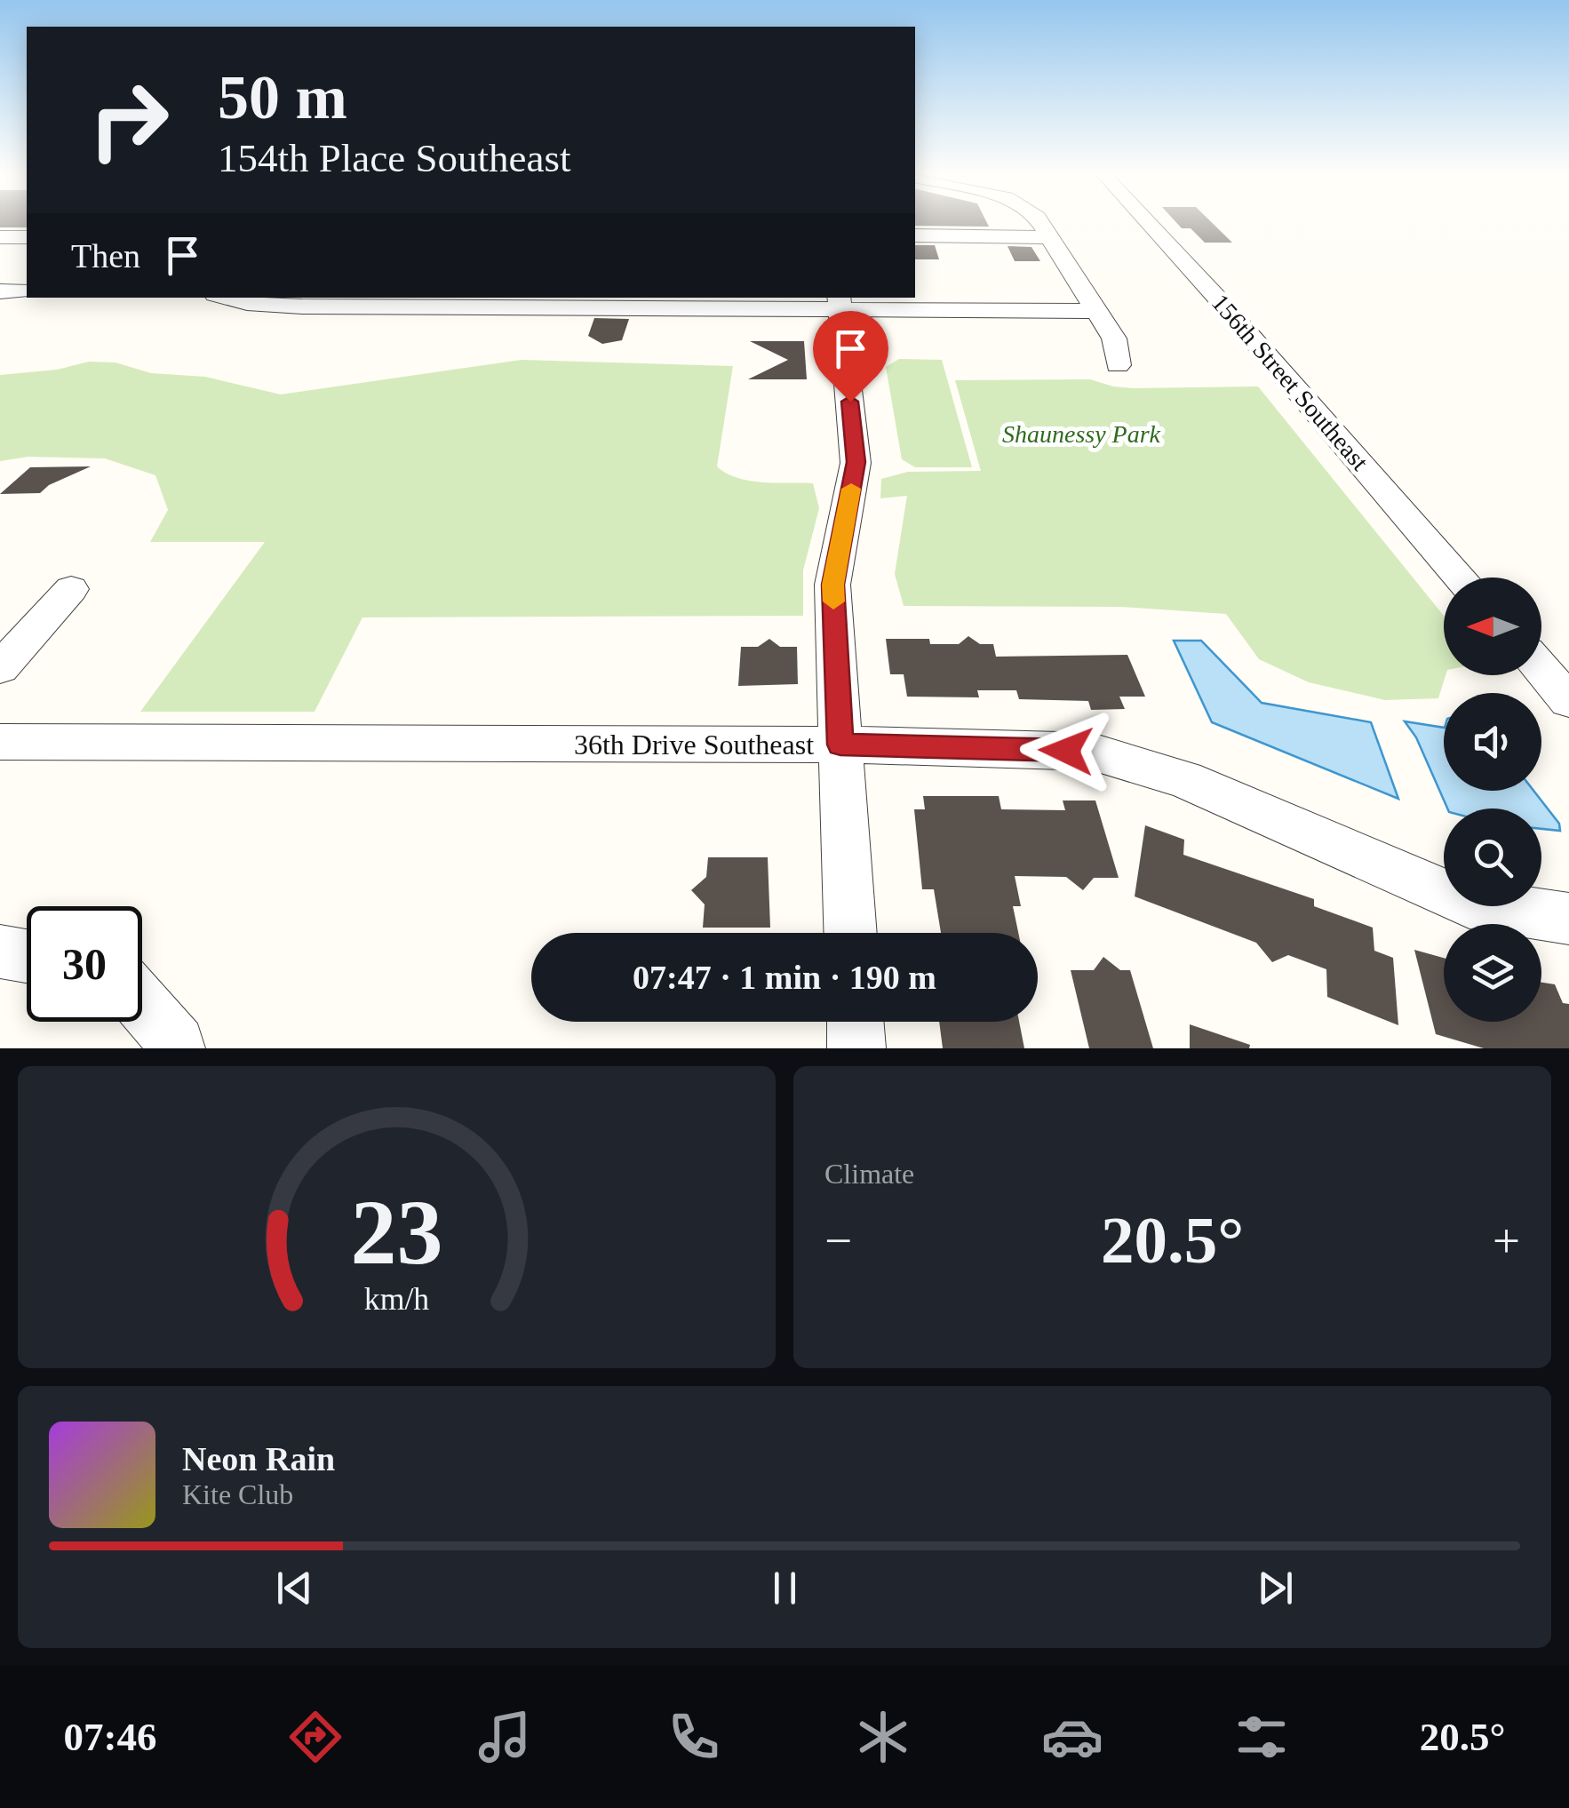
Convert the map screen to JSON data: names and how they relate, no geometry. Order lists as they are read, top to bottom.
{
  "streets": {
    "street": ["156th Street Southeast", "36th Drive Southeast"]
  },
  "parks": ["Shaunessy Park"],
  "north": "left",
  "page": {
    "turn": ["50 m", "154th Place Southeast"],
    "then": "Then",
    "limit": "30",
    "trip": "07:47 · 1 min · 190 m",
    "tile": "Climate",
    "heat": ["−", "20.5°", "+"],
    "song": ["Neon Rain", "Kite Club"],
    "tabs": ["07:46", "20.5°"],
    "gauge": ["23", "km/h"]
  }
}
